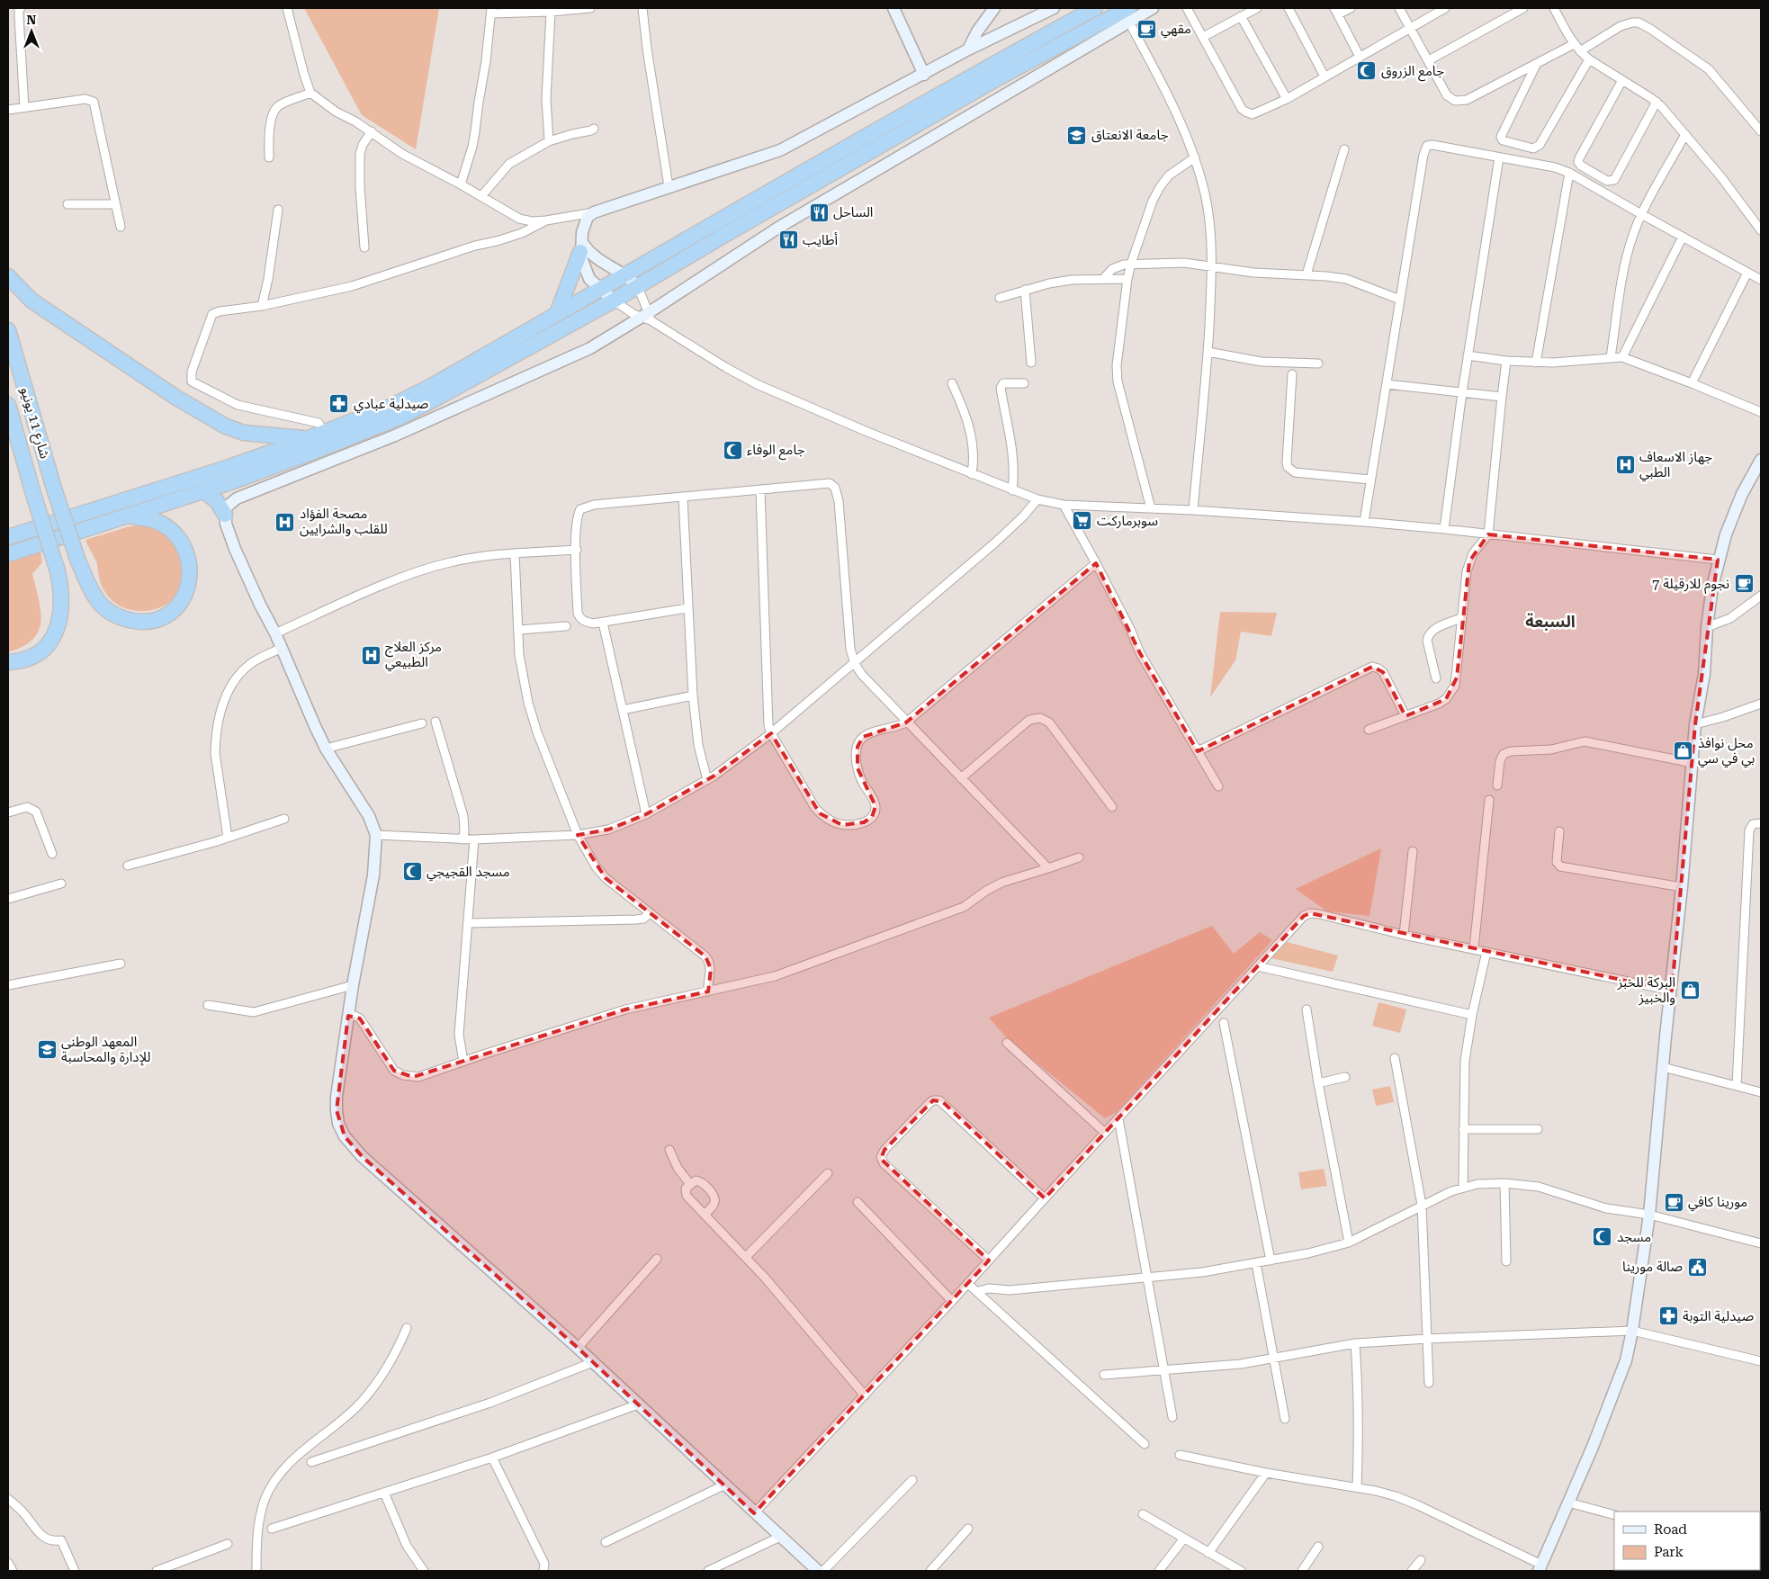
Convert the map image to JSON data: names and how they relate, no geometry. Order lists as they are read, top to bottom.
{
  "streets": {
    "highway": ["شارع 11 يونيو"]
  },
  "districts": ["السبعة"],
  "places": {
    "cafe": ["مقهي", "7 نجوم للارقيلة", "مورينا كافي"],
    "mosque": [
      "جامع الزروق",
      "جامع الوفاء",
      "مسجد القجيجي",
      "مسجد"
    ],
    "school or university": ["جامعة الانعتاق", "المعهد الوطني للإدارة والمحاسبة"],
    "restaurant": ["الساحل", "أطايب"],
    "pharmacy": ["صيدلية عبادي", "صيدلية التوبة"],
    "hospital": ["جهاز الاسعاف الطبي", "مصحة الفؤاد للقلب والشرايين", "مركز العلاج الطبيعي"],
    "supermarket": ["سوبرماركت"],
    "shop": ["محل نوافذ بي في سي", "البركة للخبز والخبيز"],
    "public building": ["صالة مورينا"]
  },
  "legend": ["Road", "Park"],
  "north": "top"
}
